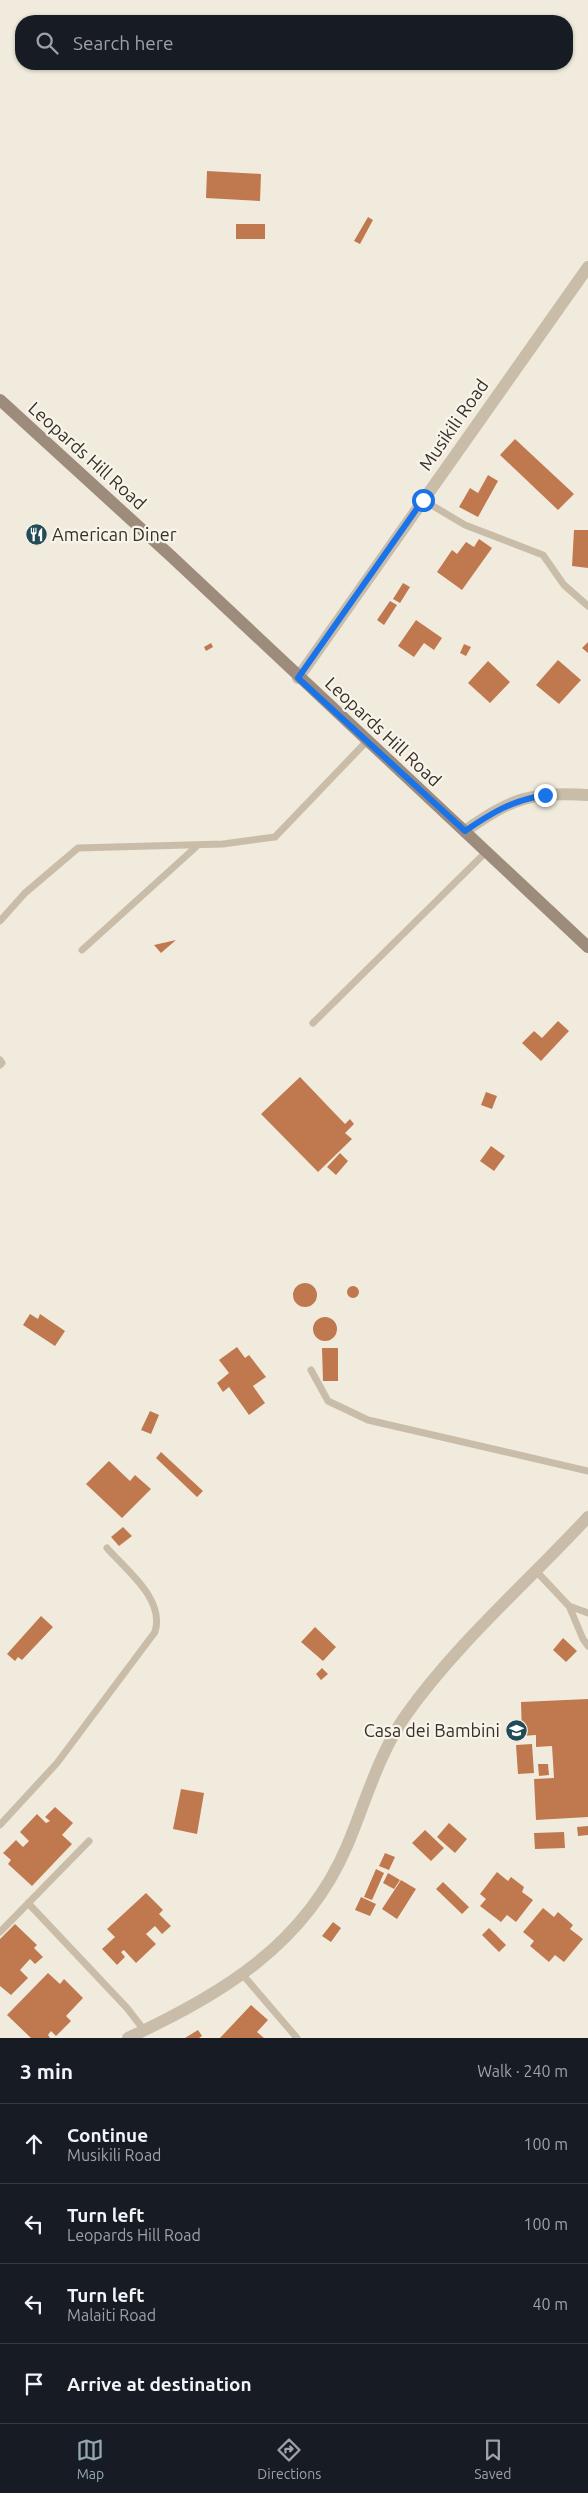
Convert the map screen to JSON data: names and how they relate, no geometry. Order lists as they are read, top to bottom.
{
  "streets": {
    "main road": ["Leopards Hill Road"],
    "street": ["Musikili Road"]
  },
  "crossings": [
    ["Musikili Road", "Leopards Hill Road"]
  ],
  "places": {
    "restaurant": ["American Diner"],
    "school or university": ["Casa dei Bambini"]
  },
  "page": {
    "search": "Search here",
    "heading": ["3 min", "Walk · 240 m"],
    "list": [
      ["Continue", "Musikili Road", "100 m"],
      ["Turn left", "Leopards Hill Road", "100 m"],
      ["Turn left", "Malaiti Road", "40 m"],
      "Arrive at destination"
    ],
    "nav": ["Map", "Directions", "Saved"]
  }
}
